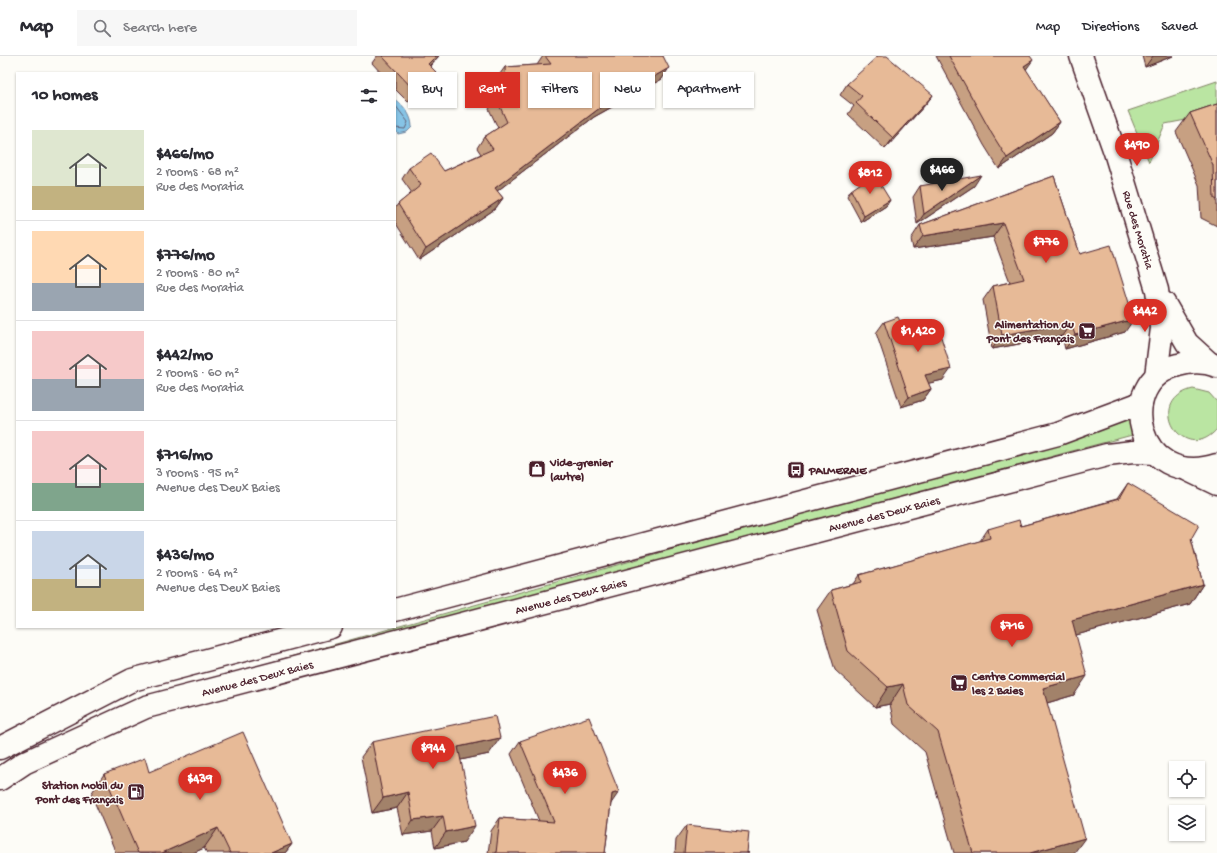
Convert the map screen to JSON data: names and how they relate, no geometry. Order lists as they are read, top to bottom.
{
  "streets": {
    "main road": ["Rue des Moratia", "Avenue des Deux Baies"]
  },
  "places": {
    "supermarket": ["Alimentation du Pont des Français", "Centre Commercial les 2 Baies"],
    "shop": ["Vide-grenier (autre)"],
    "bus stop": ["PALMERAIE"],
    "fuel station": ["Station Mobil du Pont des Français"]
  },
  "page": {
    "header": "Map",
    "search": "Search here",
    "nav": ["Map", "Directions", "Saved"],
    "chip": [
      "Buy",
      "Rent",
      "Filters",
      "New",
      "Apartment"
    ],
    "heading": "10 homes",
    "list": [
      {
        "name": "$466/mo",
        "note": "2 rooms · 68 m² · Rue des Moratia"
      },
      {
        "name": "$776/mo",
        "note": "2 rooms · 80 m² · Rue des Moratia"
      },
      {
        "name": "$442/mo",
        "note": "2 rooms · 60 m² · Rue des Moratia"
      },
      {
        "name": "$716/mo",
        "note": "3 rooms · 95 m² · Avenue des Deux Baies"
      },
      {
        "name": "$436/mo",
        "note": "2 rooms · 64 m² · Avenue des Deux Baies"
      }
    ],
    "price": [
      "$490",
      "$466",
      "$812",
      "$776",
      "$442",
      "$1,420",
      "$716",
      "$944",
      "$436",
      "$439"
    ]
  }
}
